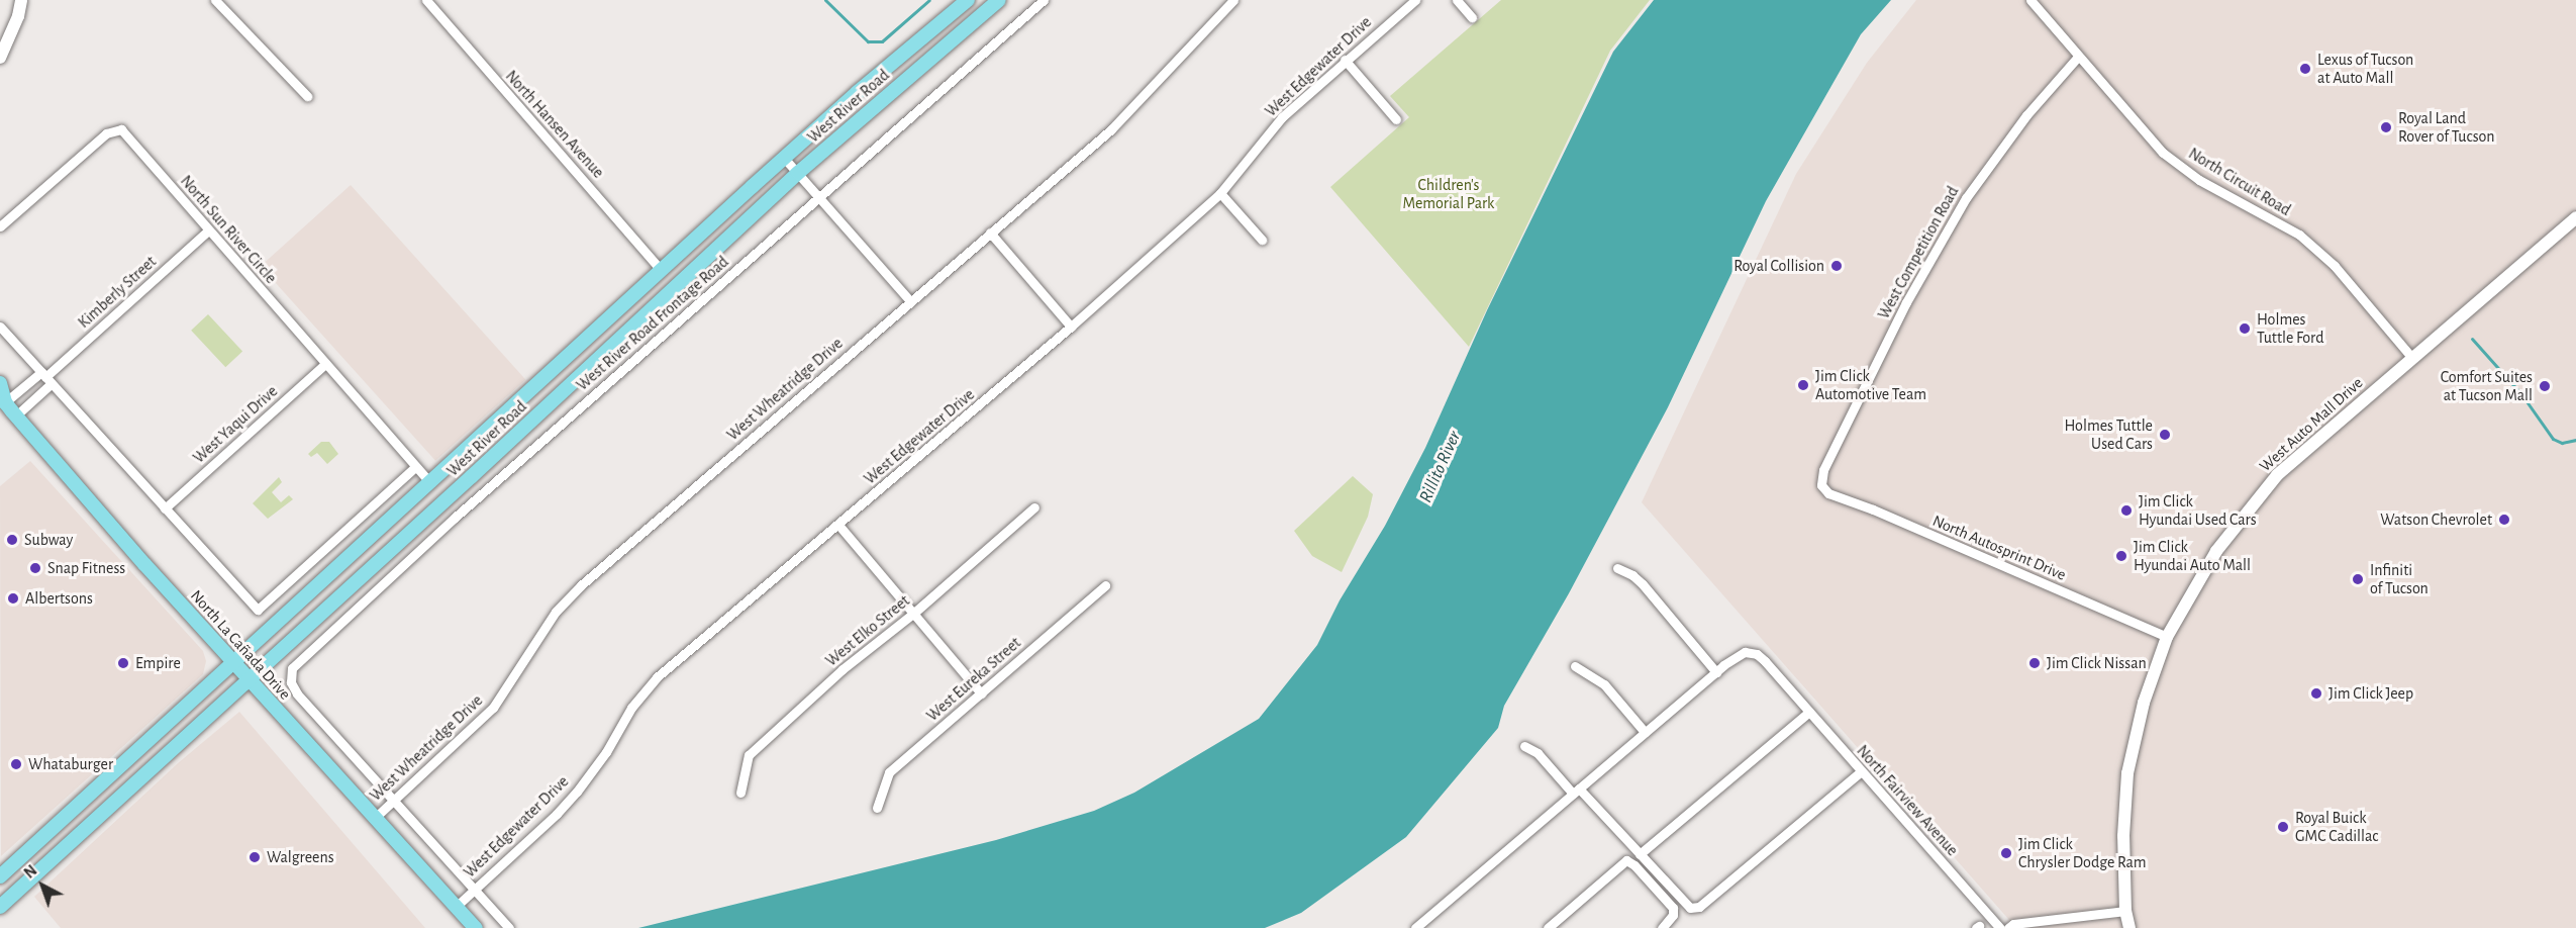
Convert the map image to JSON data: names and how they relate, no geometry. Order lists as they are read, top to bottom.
{
  "streets": {
    "main road": ["West River Road", "North La Cañada Drive"],
    "street": [
      "West Edgewater Drive",
      "North Hansen Avenue",
      "North Circuit Road",
      "North Sun River Circle",
      "West Competition Road",
      "Kimberly Street",
      "West River Road Frontage Road",
      "West Wheatridge Drive",
      "West Yaqui Drive",
      "West Auto Mall Drive",
      "North Autosprint Drive",
      "West Elko Street",
      "West Eureka Street",
      "North Fairview Avenue"
    ]
  },
  "crossings": [
    ["West Edgewater Drive", "North La Cañada Drive"],
    ["West River Road", "North Hansen Avenue"],
    ["West River Road", "North Sun River Circle"],
    ["West River Road", "North La Cañada Drive"],
    ["North Circuit Road", "West Competition Road"],
    ["North Circuit Road", "West Auto Mall Drive"],
    ["North Sun River Circle", "Kimberly Street"],
    ["North Sun River Circle", "West Yaqui Drive"],
    ["West Competition Road", "North Autosprint Drive"],
    ["Kimberly Street", "North La Cañada Drive"],
    ["West River Road Frontage Road", "West Wheatridge Drive"],
    ["West Wheatridge Drive", "North La Cañada Drive"],
    ["West Auto Mall Drive", "North Autosprint Drive"]
  ],
  "water": ["Rillito River"],
  "parks": ["Children's Memorial Park"],
  "places": [
    "Lexus of Tucson at Auto Mall",
    "Royal Land Rover of Tucson",
    "Royal Collision",
    "Holmes Tuttle Ford",
    "Jim Click Automotive Team",
    "Comfort Suites at Tucson Mall",
    "Holmes Tuttle Used Cars",
    "Jim Click Hyundai Used Cars",
    "Watson Chevrolet",
    "Subway",
    "Jim Click Hyundai Auto Mall",
    "Snap Fitness",
    "Infiniti of Tucson",
    "Albertsons",
    "Empire",
    "Jim Click Nissan",
    "Jim Click Jeep",
    "Whataburger",
    "Royal Buick GMC Cadillac",
    "Jim Click Chrysler Dodge Ram",
    "Walgreens"
  ],
  "north": "top left"
}
